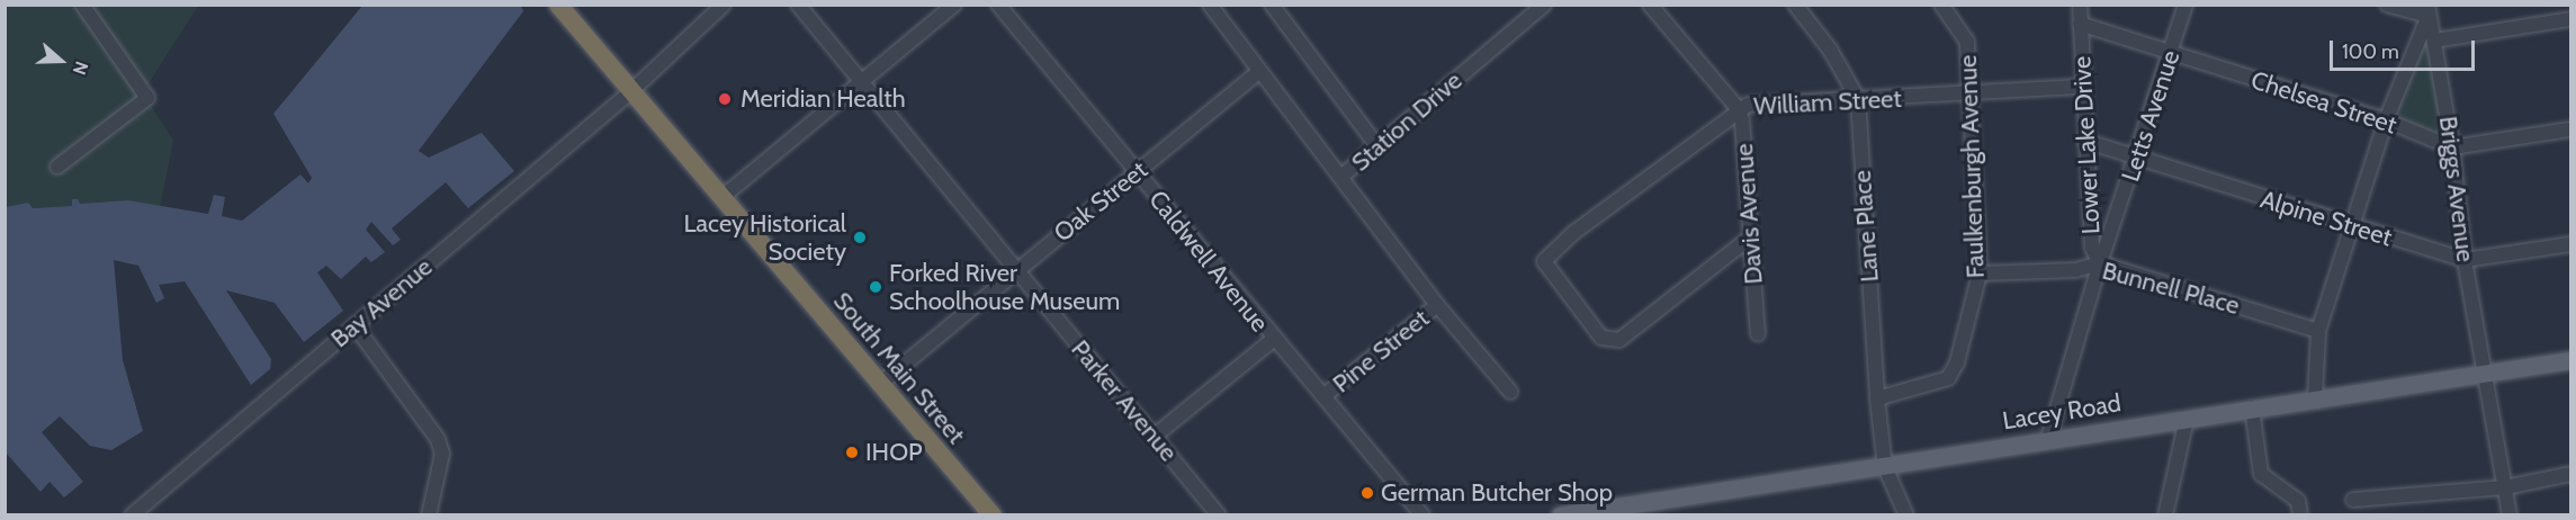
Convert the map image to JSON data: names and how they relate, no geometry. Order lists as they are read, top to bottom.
{
  "streets": {
    "highway": ["South Main Street"],
    "main road": ["Lacey Road"],
    "street": [
      "William Street",
      "Chelsea Street",
      "Letts Avenue",
      "Station Drive",
      "Lower Lake Drive",
      "Faulkenburgh Avenue",
      "Briggs Avenue",
      "Oak Street",
      "Davis Avenue",
      "Alpine Street",
      "Lane Place",
      "Caldwell Avenue",
      "Bunnell Place",
      "Bay Avenue",
      "Pine Street",
      "Parker Avenue"
    ]
  },
  "crossings": [
    ["William Street", "Lower Lake Drive"],
    ["William Street", "Faulkenburgh Avenue"],
    ["William Street", "Davis Avenue"],
    ["William Street", "Lane Place"],
    ["Chelsea Street", "Letts Avenue"],
    ["Chelsea Street", "Lower Lake Drive"],
    ["Chelsea Street", "Briggs Avenue"],
    ["Letts Avenue", "Lower Lake Drive"],
    ["Letts Avenue", "Alpine Street"],
    ["Letts Avenue", "Bunnell Place"],
    ["Station Drive", "Oak Street"],
    ["Lower Lake Drive", "Alpine Street"],
    ["Lower Lake Drive", "Bunnell Place"],
    ["Lower Lake Drive", "Lacey Road"],
    ["Faulkenburgh Avenue", "Lane Place"],
    ["Faulkenburgh Avenue", "Bunnell Place"],
    ["Briggs Avenue", "Alpine Street"],
    ["Briggs Avenue", "Lacey Road"],
    ["Oak Street", "Caldwell Avenue"],
    ["Oak Street", "South Main Street"],
    ["Oak Street", "Parker Avenue"],
    ["Lane Place", "Lacey Road"],
    ["Caldwell Avenue", "Pine Street"],
    ["Bay Avenue", "South Main Street"]
  ],
  "places": [
    "Meridian Health",
    "Lacey Historical Society",
    "Forked River Schoolhouse Museum",
    "IHOP",
    "German Butcher Shop"
  ],
  "scale_bar": "100 m",
  "north": "right"
}
